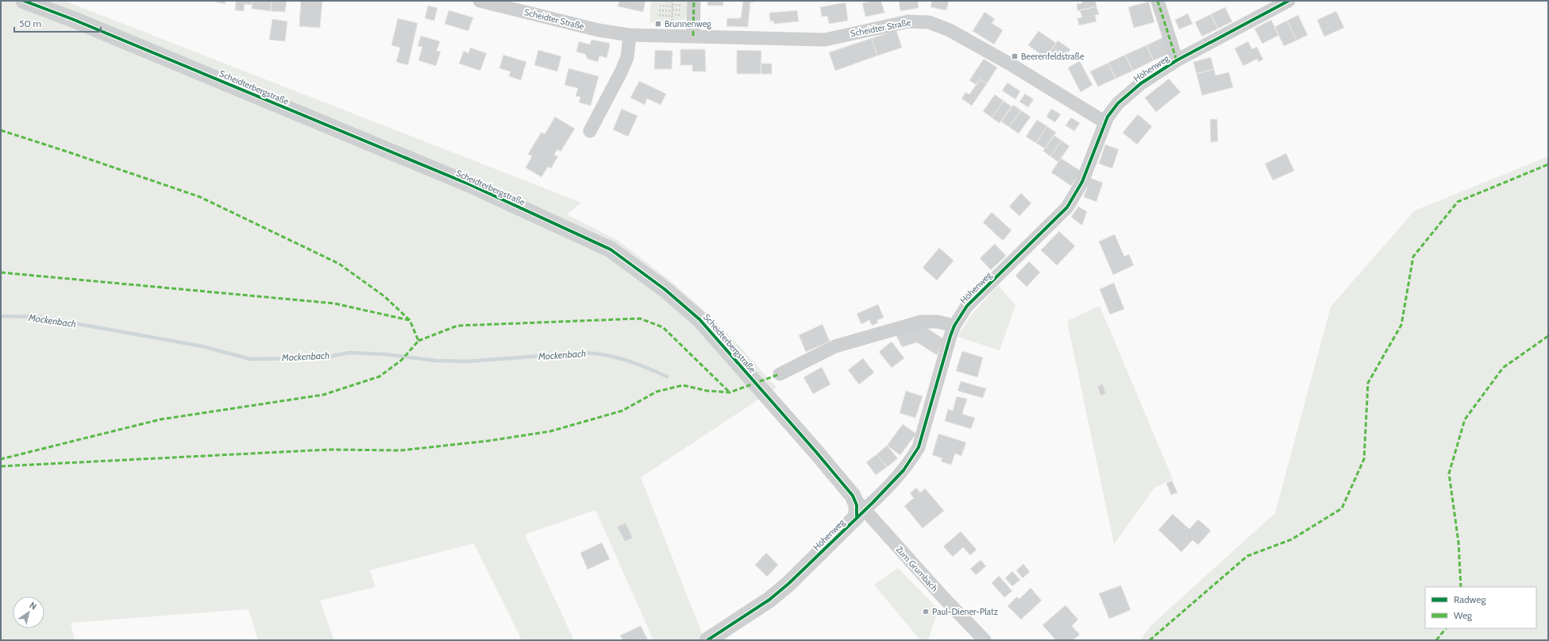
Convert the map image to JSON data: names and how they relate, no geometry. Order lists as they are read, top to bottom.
{
  "streets": {
    "street": [
      "Scheidter Straße",
      "Höhenweg",
      "Scheidterbergstraße",
      "Zum Grumbach"
    ]
  },
  "crossings": [
    ["Scheidter Straße", "Höhenweg"],
    ["Höhenweg", "Scheidterbergstraße"],
    ["Höhenweg", "Zum Grumbach"],
    ["Scheidterbergstraße", "Zum Grumbach"]
  ],
  "water": ["Mockenbach"],
  "places": {
    "transit": ["Brunnenweg", "Beerenfeldstraße"],
    "other": ["Paul-Diener-Platz"]
  },
  "legend": ["Radweg", "Weg"],
  "scale_bar": "50 m",
  "north": "top right"
}
